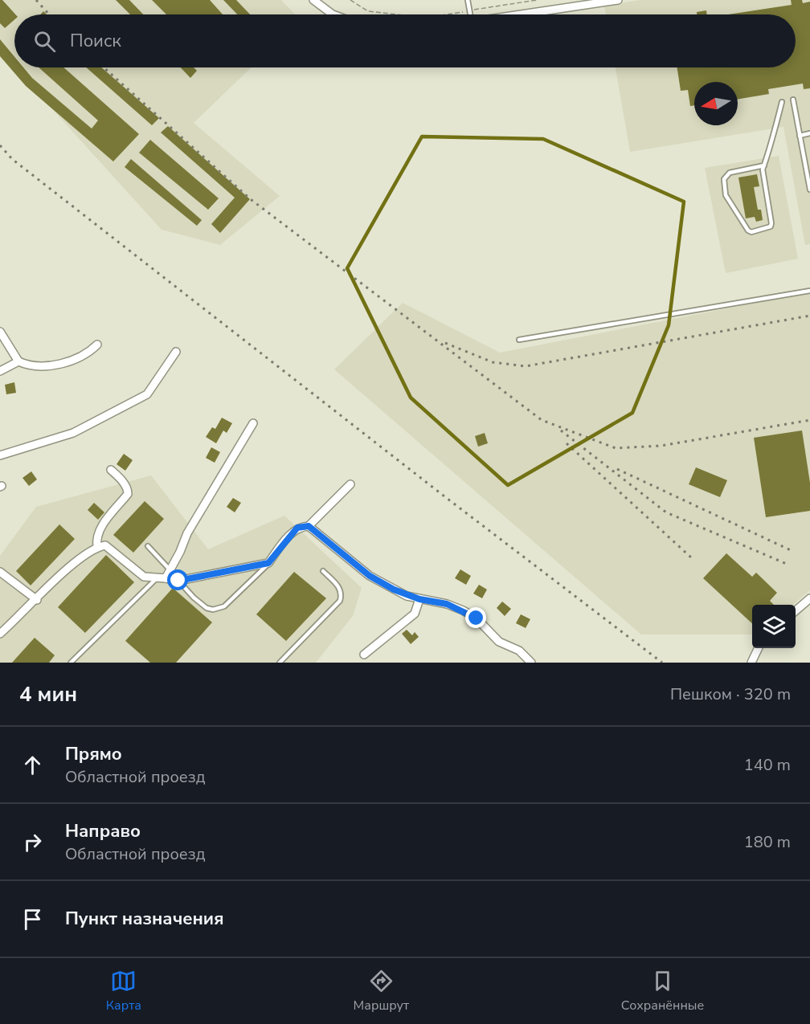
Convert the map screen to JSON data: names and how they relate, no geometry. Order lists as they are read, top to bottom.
{
  "north": "left",
  "page": {
    "search": "Поиск",
    "heading": ["4 мин", "Пешком · 320 m"],
    "list": [
      ["Прямо", "Областной проезд", "140 m"],
      ["Направо", "Областной проезд", "180 m"],
      "Пункт назначения"
    ],
    "nav": ["Карта", "Маршрут", "Сохранённые"]
  }
}
